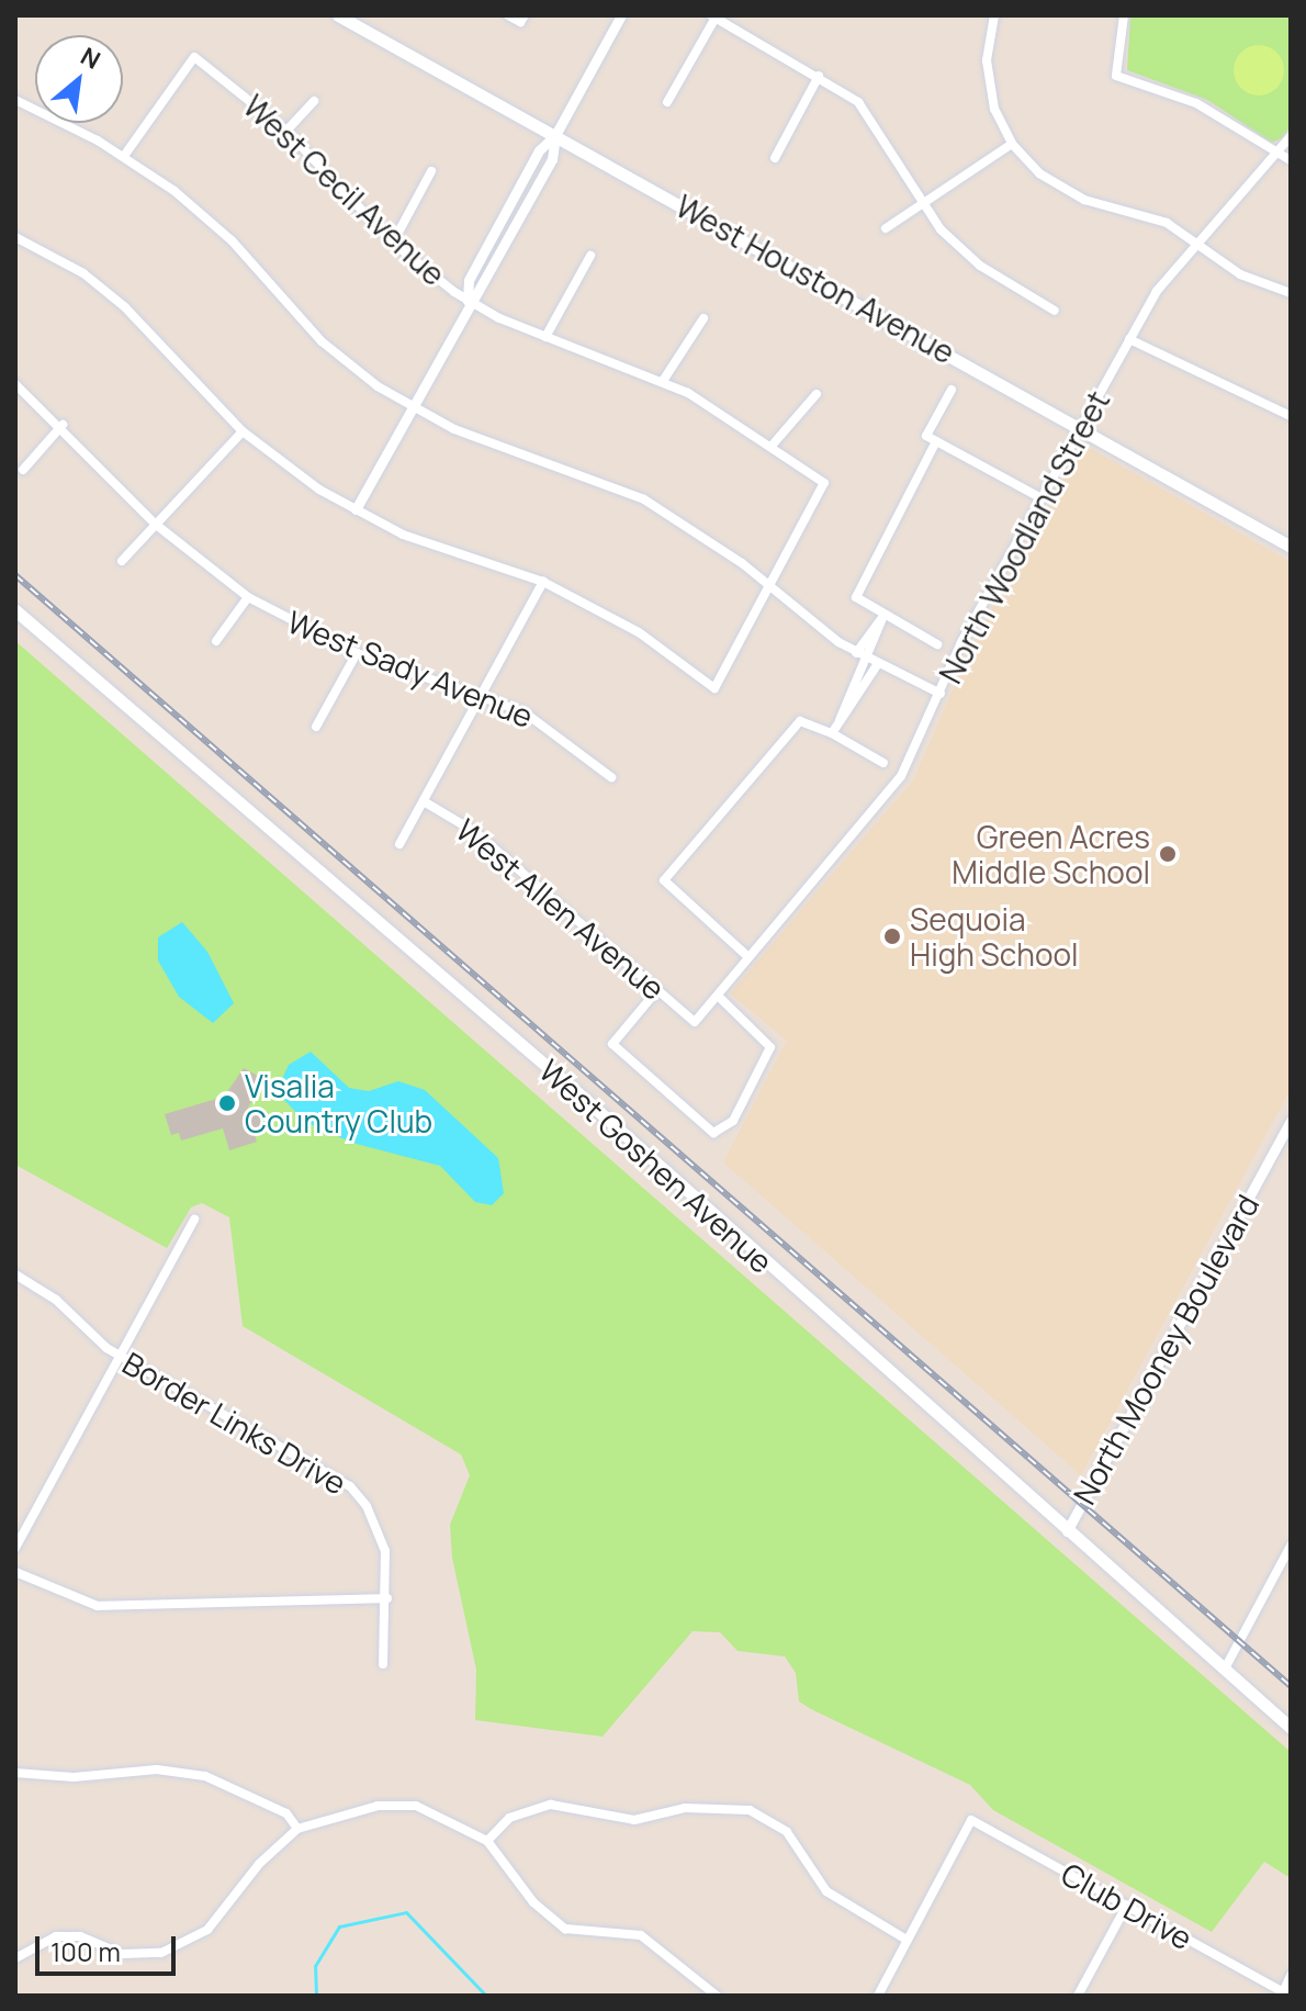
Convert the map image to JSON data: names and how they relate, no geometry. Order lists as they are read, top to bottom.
{
  "streets": {
    "main road": ["West Houston Avenue", "West Goshen Avenue"],
    "street": [
      "West Cecil Avenue",
      "North Woodland Street",
      "West Sady Avenue",
      "West Allen Avenue",
      "North Mooney Boulevard",
      "Border Links Drive",
      "Club Drive"
    ]
  },
  "crossings": [
    ["West Houston Avenue", "North Woodland Street"],
    ["North Woodland Street", "West Allen Avenue"],
    ["West Goshen Avenue", "North Mooney Boulevard"]
  ],
  "places": ["Green Acres Middle School", "Sequoia High School", "Visalia Country Club"],
  "scale_bar": "100 m",
  "north": "top right"
}
